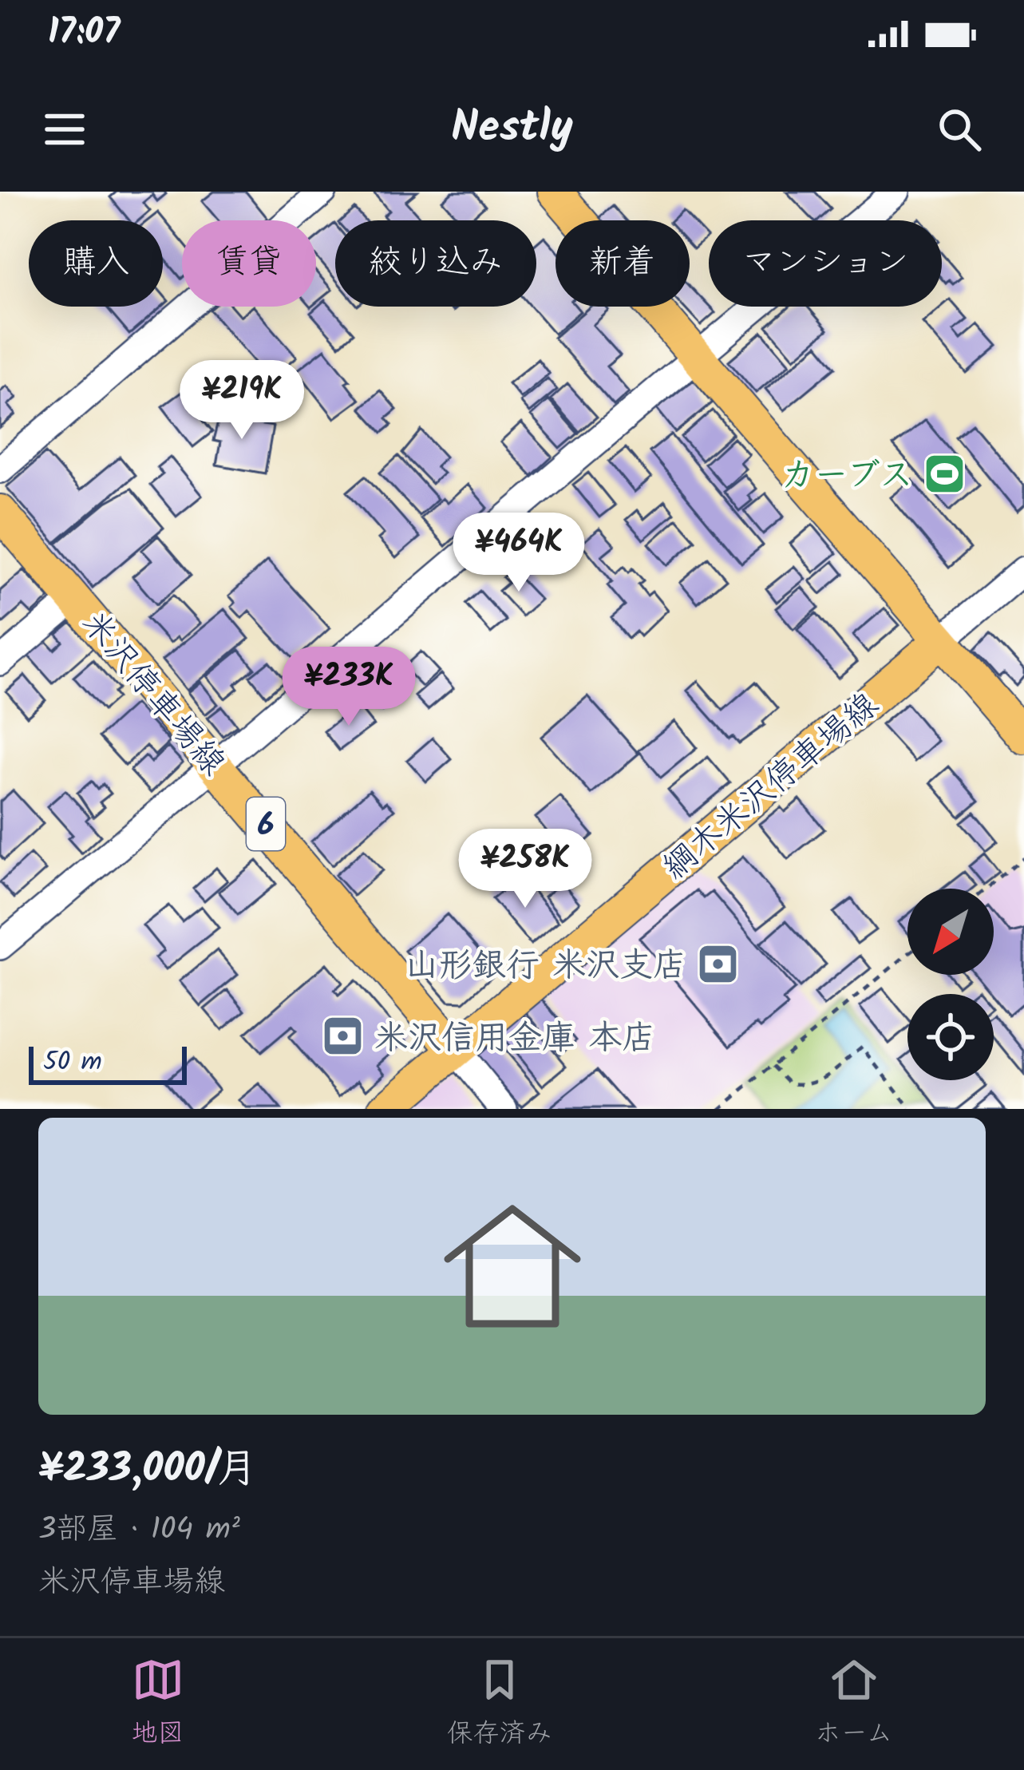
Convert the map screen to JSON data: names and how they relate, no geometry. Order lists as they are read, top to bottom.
{
  "streets": {
    "main road": ["米沢停車場線", "綱木米沢停車場線", "6"]
  },
  "crossings": [
    ["米沢停車場線", "綱木米沢停車場線"]
  ],
  "places": {
    "sports": ["カーブス"],
    "bank": ["山形銀行 米沢支店", "米沢信用金庫 本店"]
  },
  "scale_bar": "50 m",
  "north": "bottom left",
  "page": {
    "status": "17:07",
    "header": "Nestly",
    "chip": [
      "購入",
      "賃貸",
      "絞り込み",
      "新着",
      "マンション"
    ],
    "price": [
      "¥219K",
      "¥464K",
      "¥233K",
      "¥258K"
    ],
    "scale": "50 m",
    "list": [
      {
        "name": "¥233,000/月",
        "note": "3部屋 · 104 m² · 米沢停車場線"
      }
    ],
    "tabs": ["地図", "保存済み", "ホーム"]
  }
}
